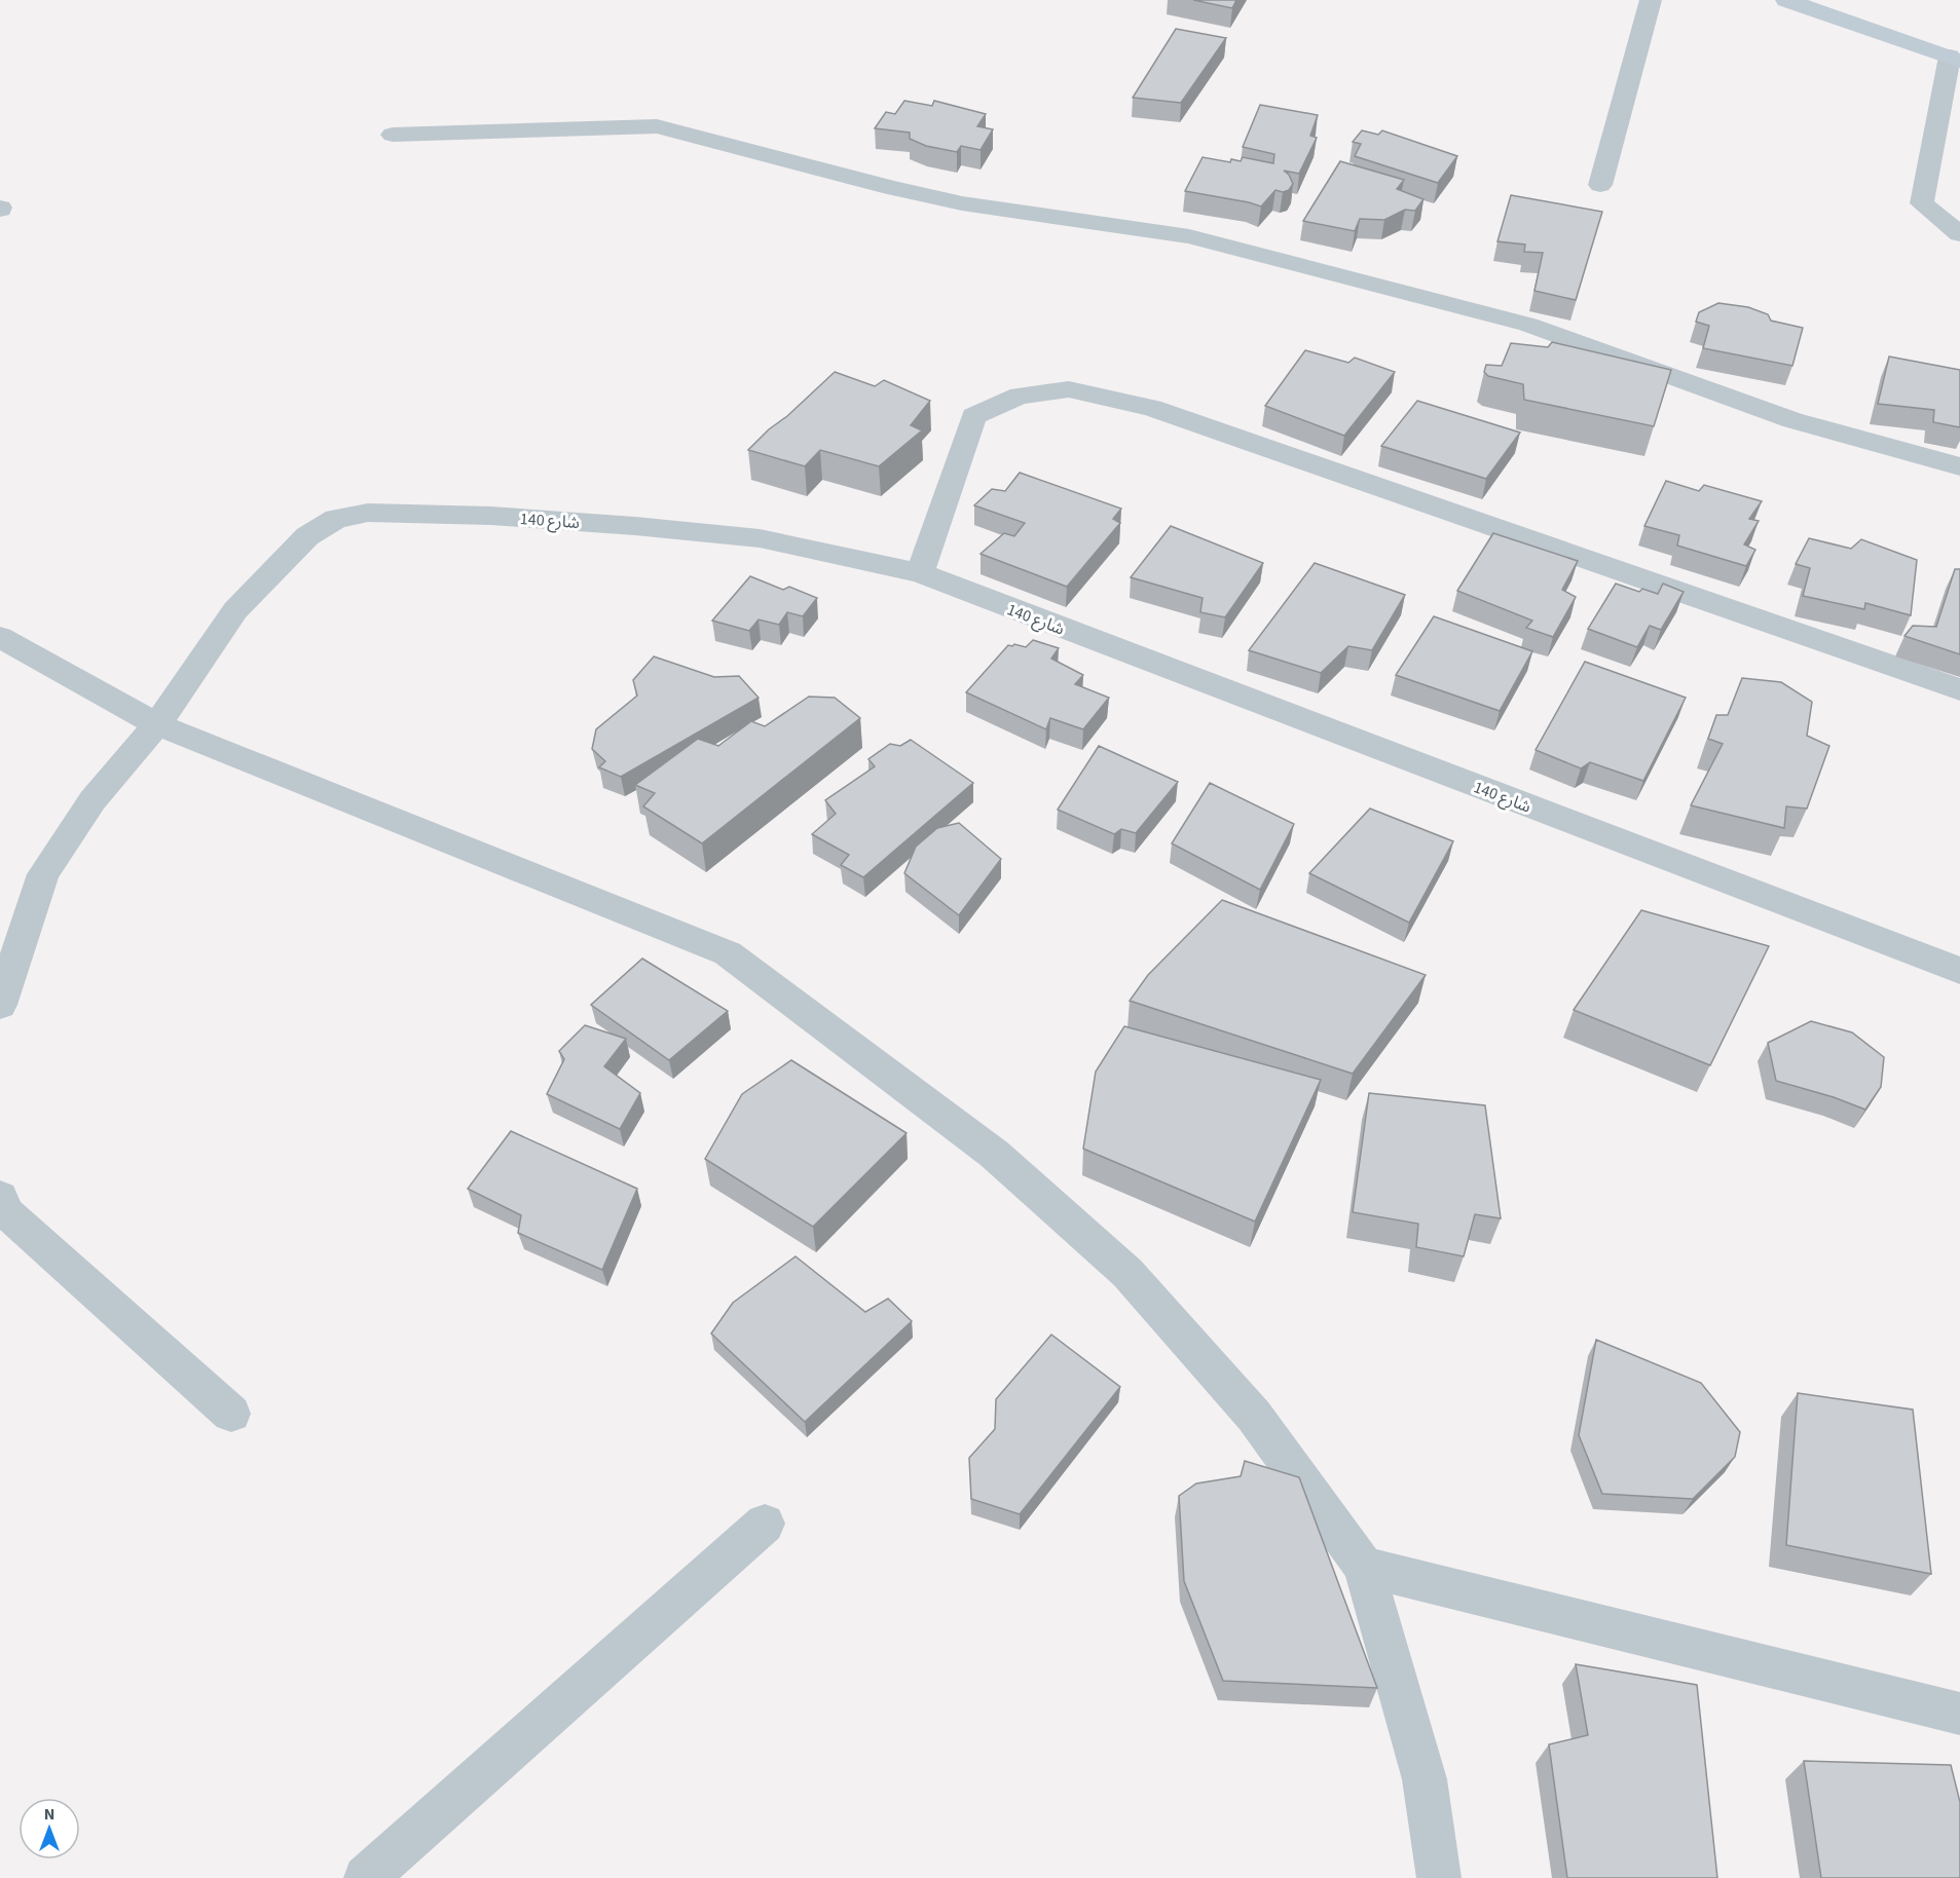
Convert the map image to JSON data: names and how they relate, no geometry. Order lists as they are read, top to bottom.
{
  "streets": {
    "street": ["شارع 140"]
  },
  "north": "top"
}
